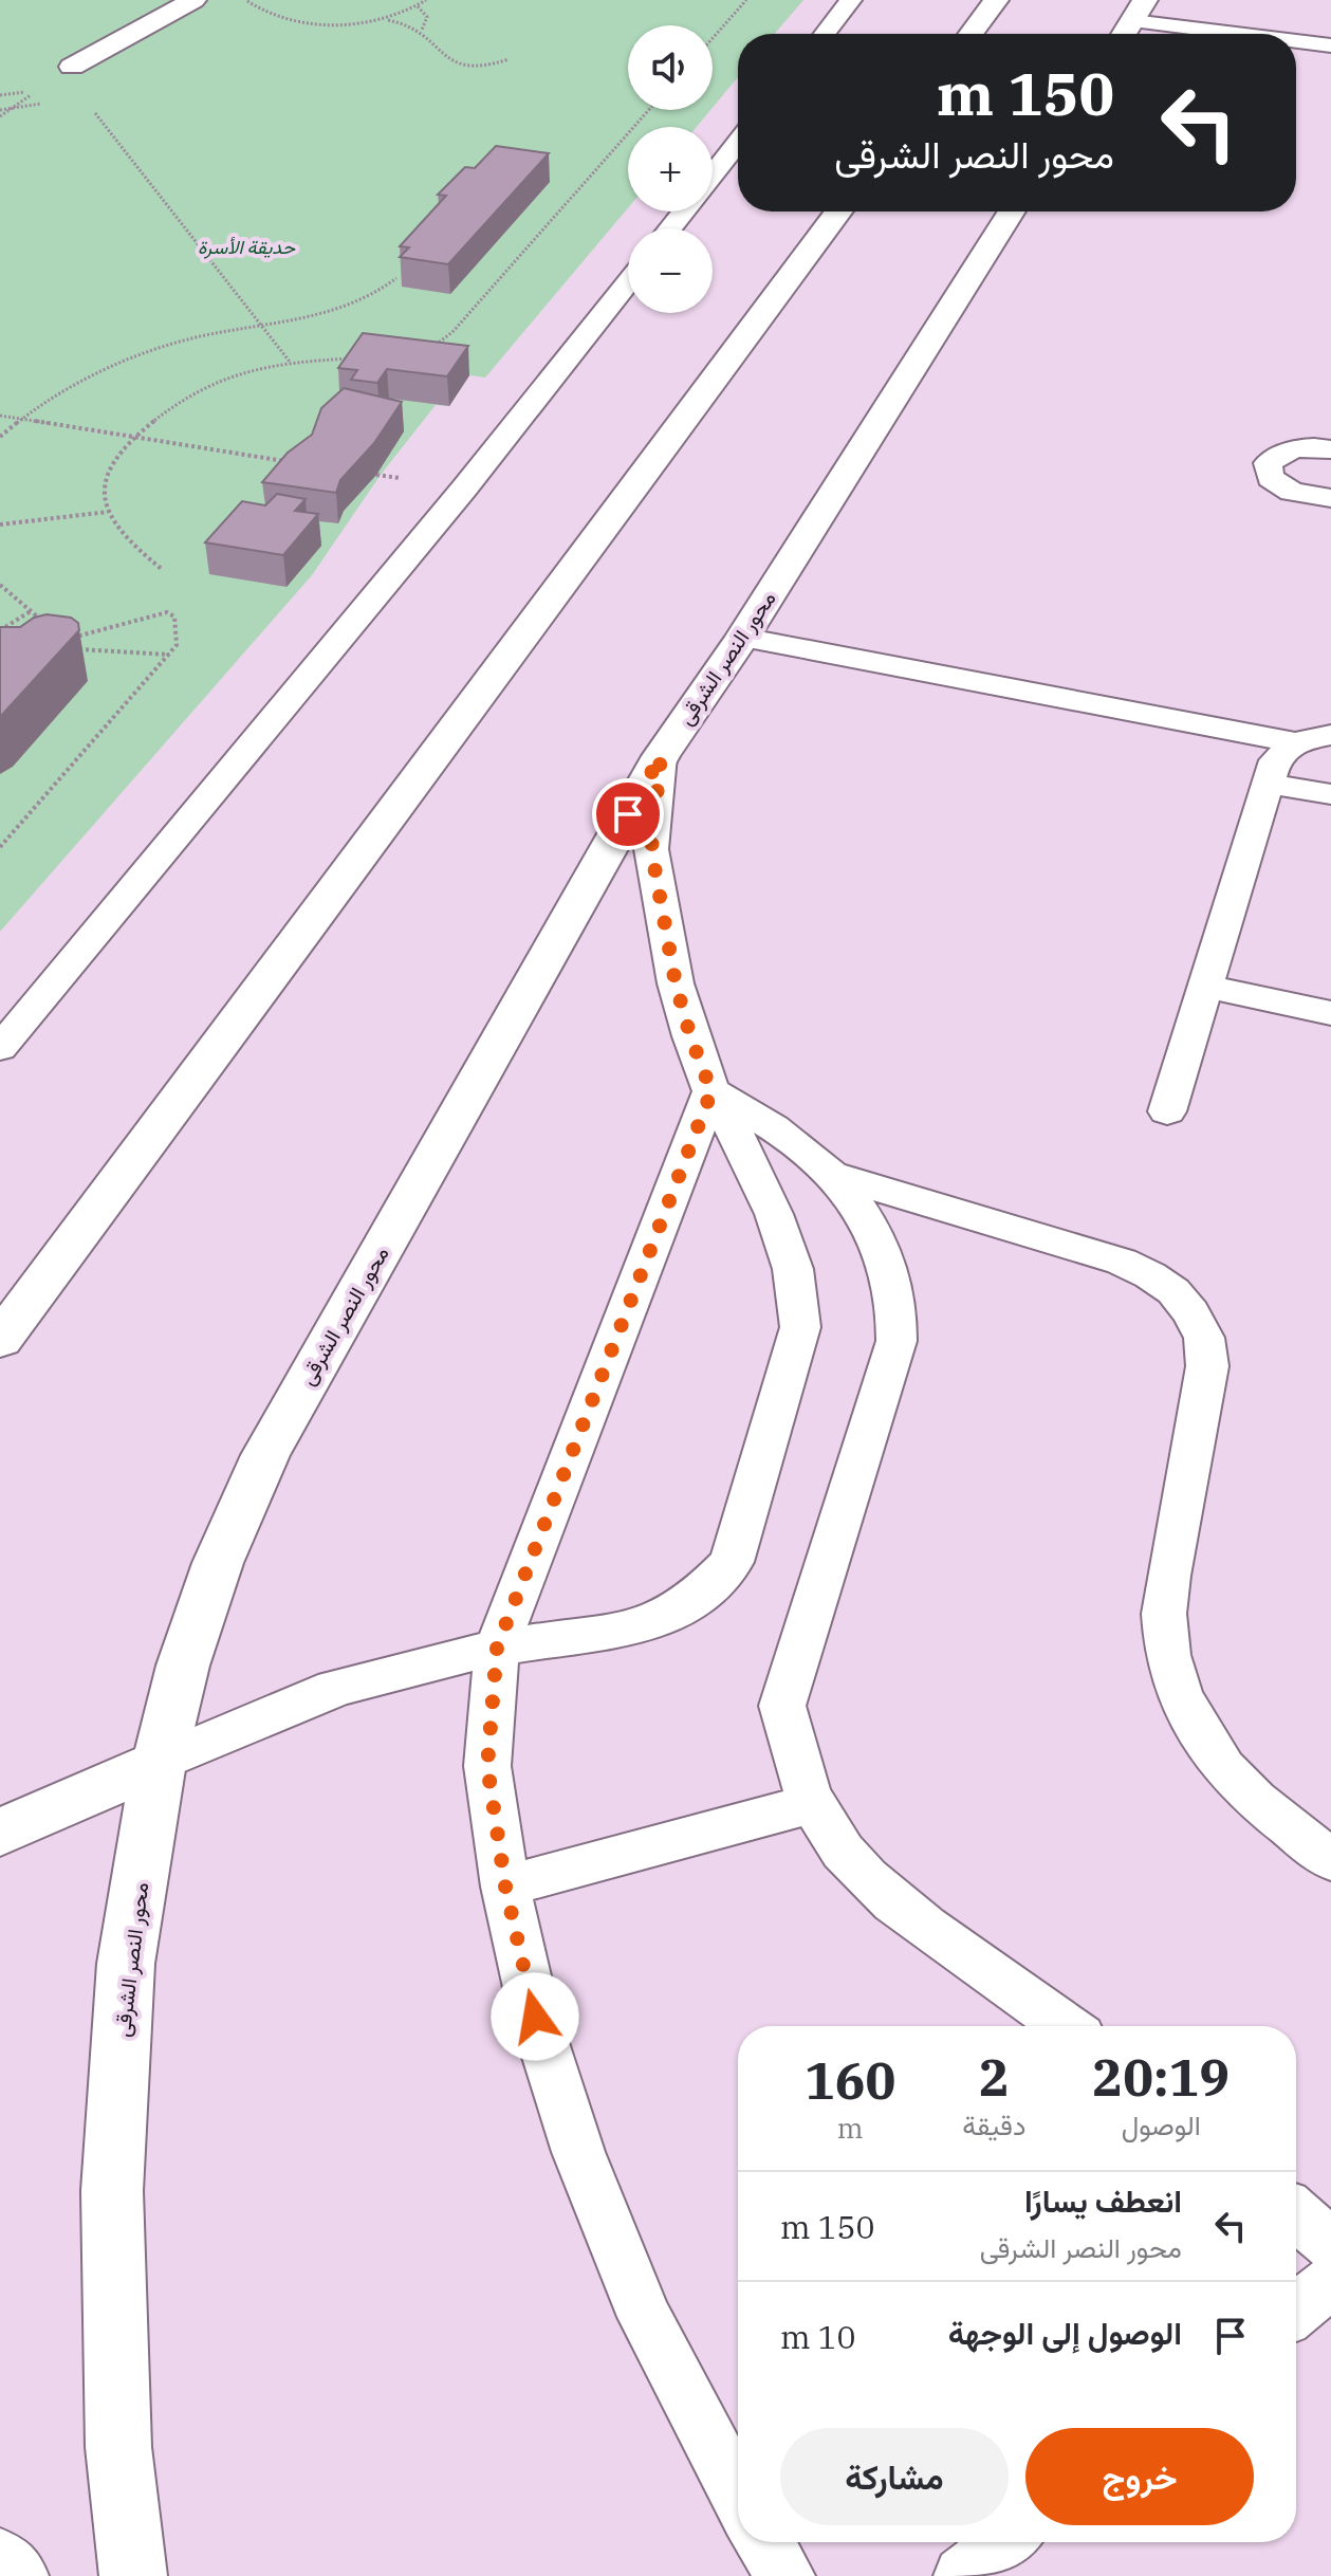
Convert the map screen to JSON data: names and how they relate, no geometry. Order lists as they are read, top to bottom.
{
  "streets": {
    "main road": ["محور النصر الشرقى"]
  },
  "parks": ["حديقة الأسرة"],
  "page": {
    "map_buttons": ["+", "−"],
    "turn": ["150 m", "محور النصر الشرقى"],
    "eta": [
      "20:19",
      "الوصول",
      "2",
      "دقيقة",
      "160",
      "m"
    ],
    "list": [
      {
        "name": "انعطف يسارًا",
        "note": "محور النصر الشرقى",
        "value": "150 m"
      },
      {
        "name": "الوصول إلى الوجهة",
        "value": "10 m"
      }
    ],
    "buttons": ["خروج", "مشاركة"]
  }
}
